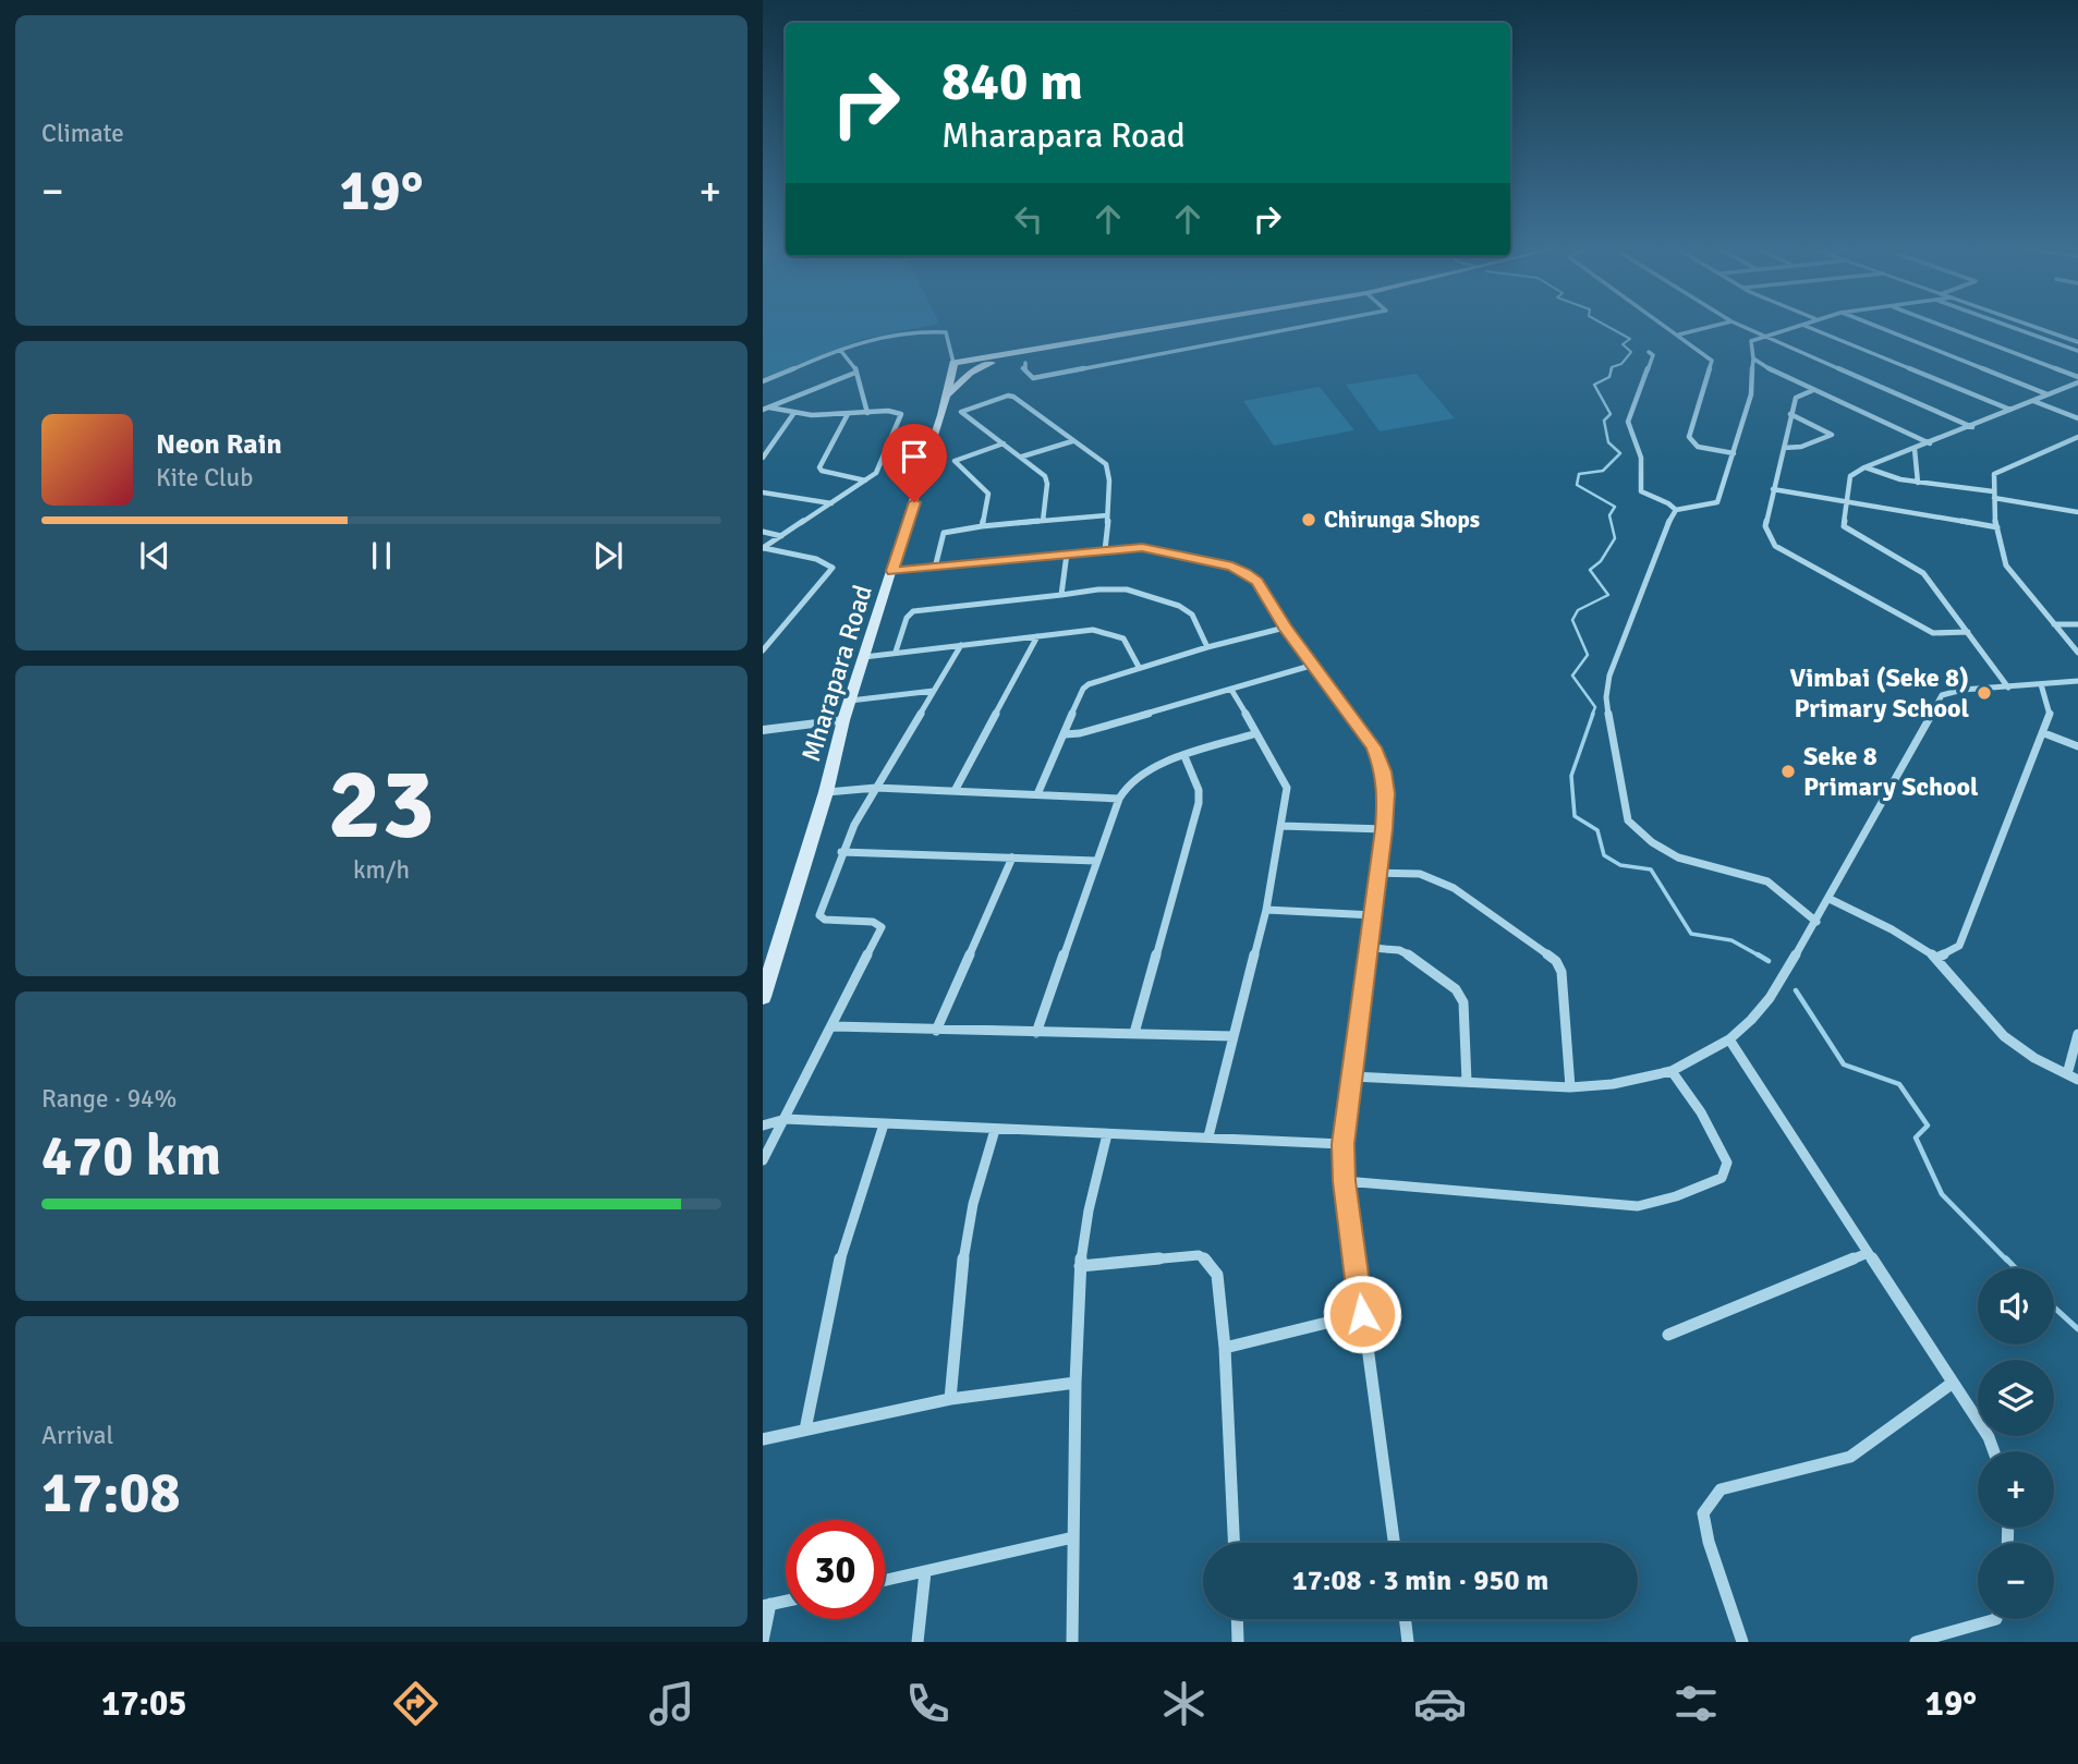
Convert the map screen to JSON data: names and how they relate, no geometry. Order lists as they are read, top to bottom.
{
  "streets": {
    "main road": ["Mharapara Road"]
  },
  "places": ["Chirunga Shops", "Vimbai (Seke 8) Primary School", "Seke 8 Primary School"],
  "page": {
    "tile": [
      "Climate",
      ["23", "km/h"],
      ["Range · 94%", "470 km"],
      ["Arrival", "17:08"]
    ],
    "turn": ["840 m", "Mharapara Road"],
    "heat": ["−", "19°", "+"],
    "song": ["Neon Rain", "Kite Club"],
    "map_buttons": ["+", "−"],
    "limit": "30",
    "trip": "17:08 · 3 min · 950 m",
    "tabs": ["17:05", "19°"]
  }
}
